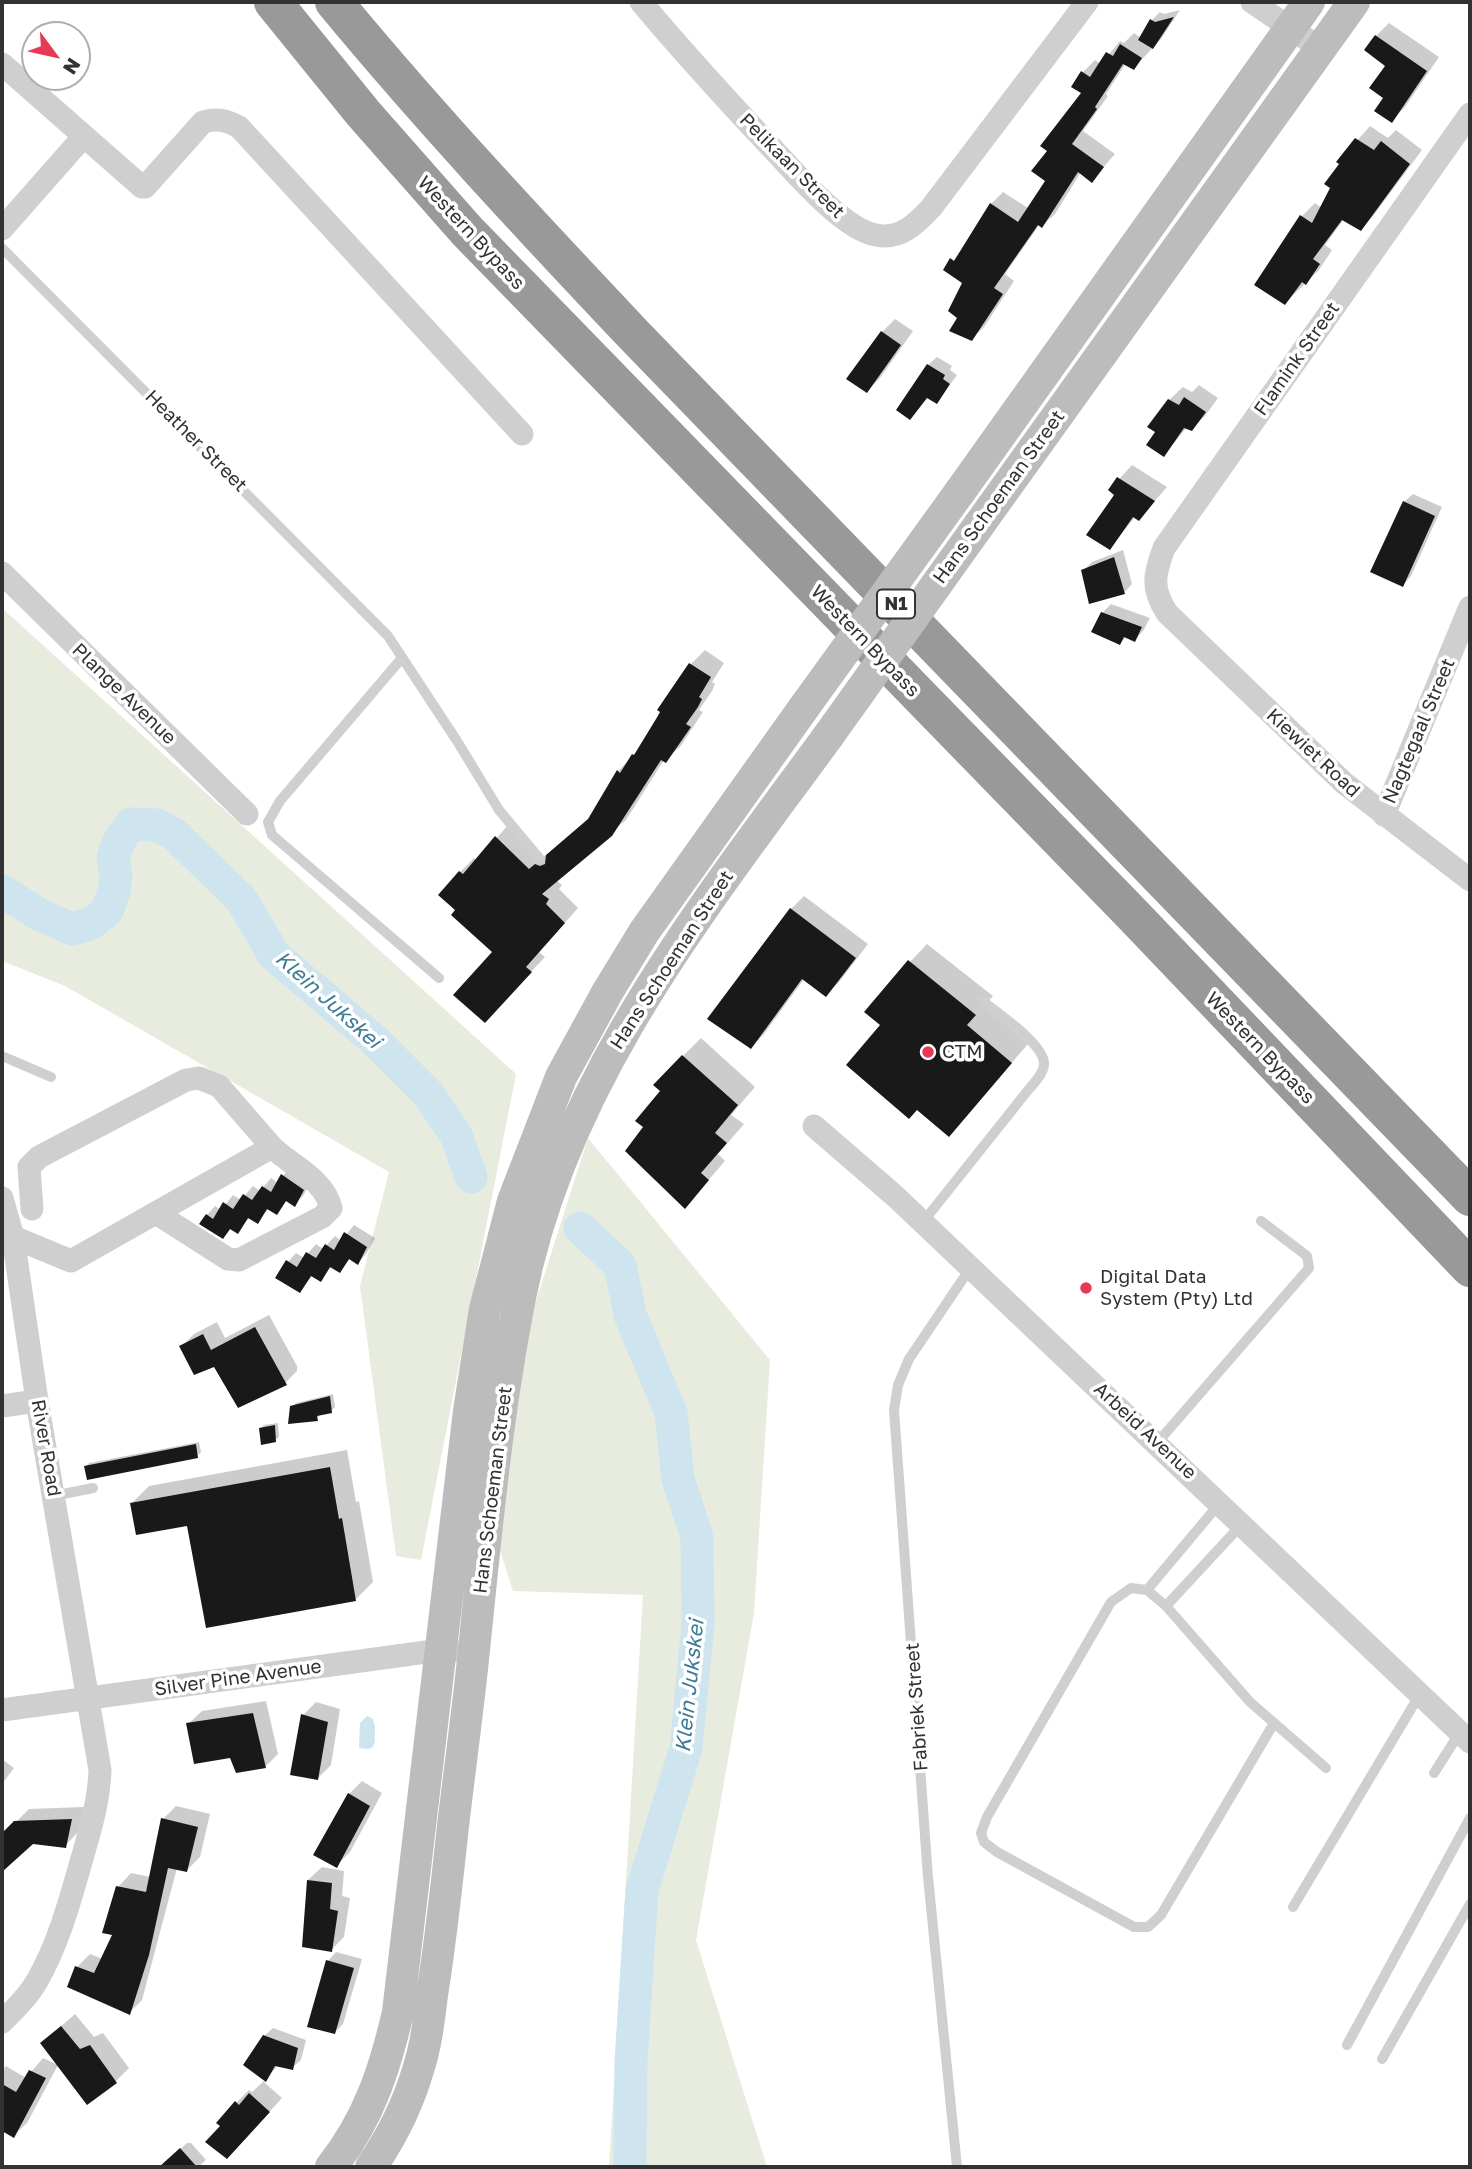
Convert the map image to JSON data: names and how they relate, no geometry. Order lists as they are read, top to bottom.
{
  "streets": {
    "highway": ["Western Bypass", "N1"],
    "main road": ["Hans Schoeman Street"],
    "street": [
      "Pelikaan Street",
      "Flamink Street",
      "Plange Avenue",
      "Nagtegaal Street",
      "Kiewiet Road",
      "Arbeid Avenue",
      "River Road",
      "Silver Pine Avenue"
    ],
    "lane": ["Heather Street", "Fabriek Street"]
  },
  "crossings": [
    ["Flamink Street", "Kiewiet Road"],
    ["Hans Schoeman Street", "Silver Pine Avenue"],
    ["Nagtegaal Street", "Kiewiet Road"],
    ["Arbeid Avenue", "Fabriek Street"],
    ["River Road", "Silver Pine Avenue"]
  ],
  "water": ["Klein Jukskei"],
  "places": ["CTM", "Digital Data System (Pty) Ltd"],
  "north": "bottom right"
}
